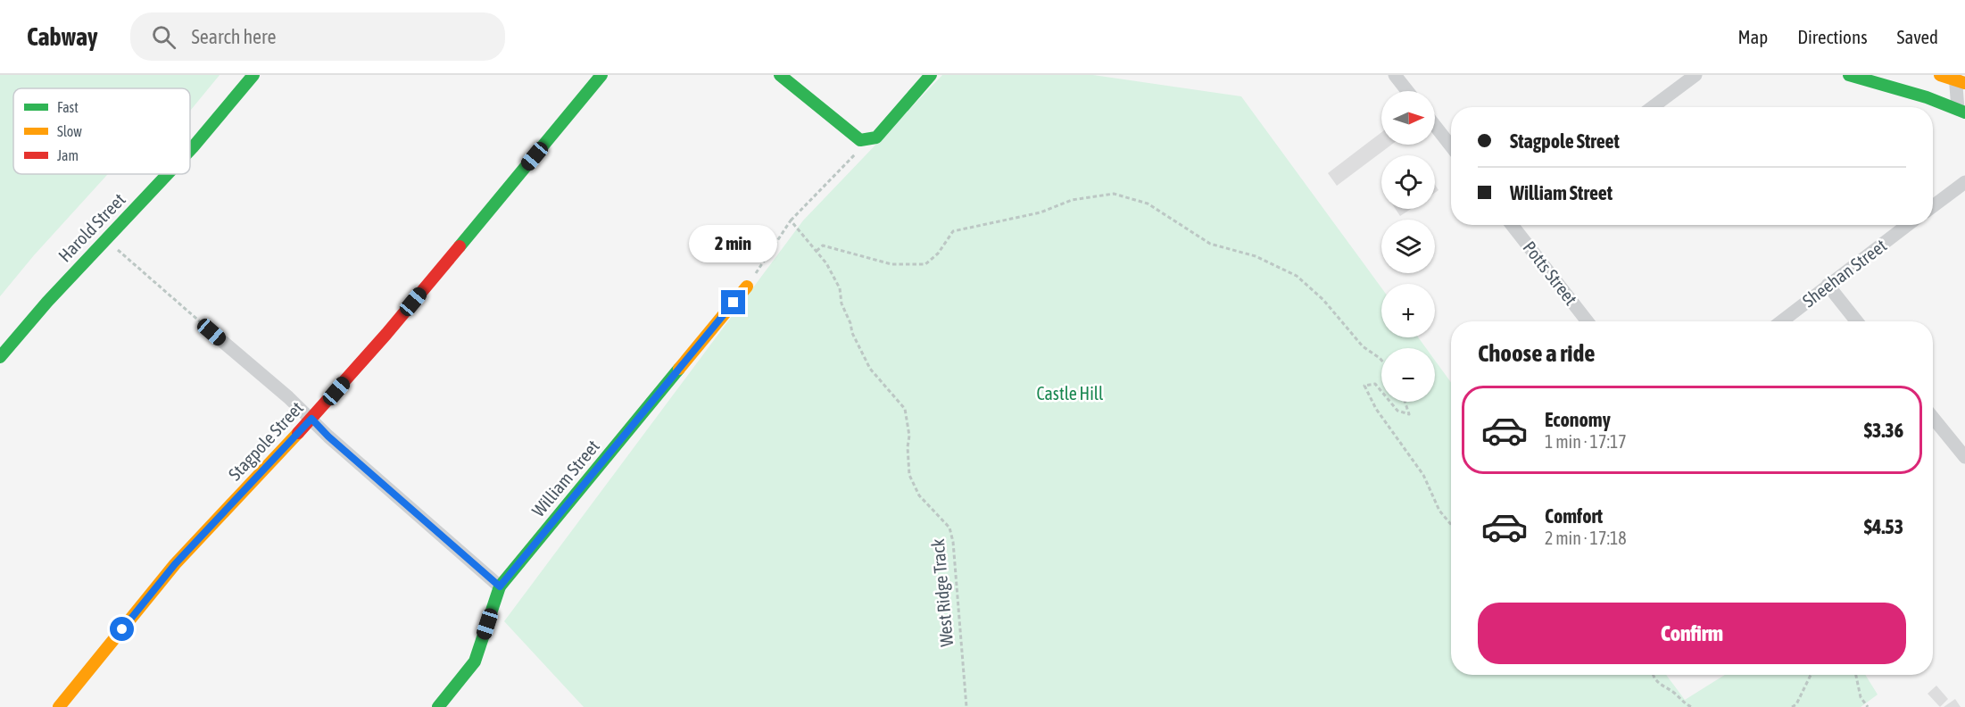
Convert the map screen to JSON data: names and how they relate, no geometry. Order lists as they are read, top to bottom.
{
  "streets": {
    "street": [
      "Harold Street",
      "Potts Street",
      "Sheehan Street",
      "Stagpole Street",
      "William Street"
    ],
    "path": ["West Ridge Track"]
  },
  "parks": ["Castle Hill"],
  "legend": ["Fast", "Slow", "Jam"],
  "north": "right",
  "page": {
    "header": "Cabway",
    "search": "Search here",
    "nav": ["Map", "Directions", "Saved"],
    "map_buttons": ["+", "−"],
    "banner": ["Stagpole Street", "William Street"],
    "bubble": "2 min",
    "heading": "Choose a ride",
    "list": [
      {
        "name": "Economy",
        "note": "1 min · 17:17",
        "value": "$3.36"
      },
      {
        "name": "Comfort",
        "note": "2 min · 17:18",
        "value": "$4.53"
      }
    ],
    "buttons": "Confirm"
  }
}
